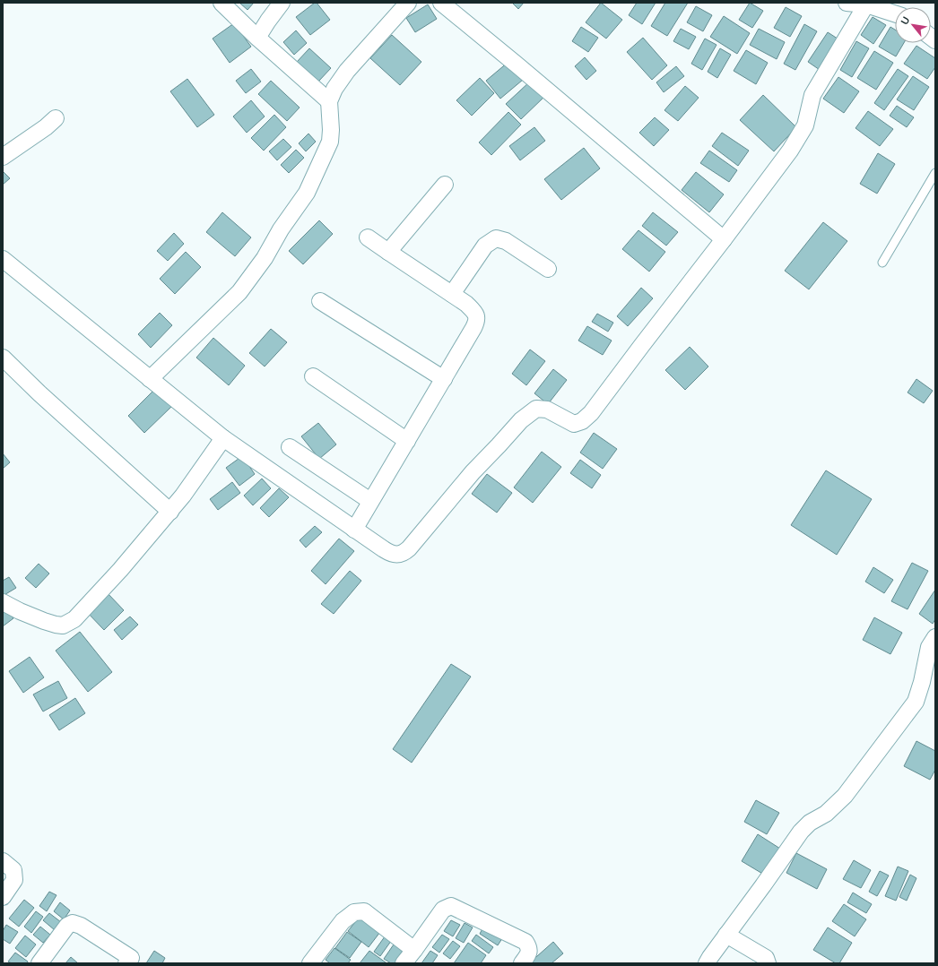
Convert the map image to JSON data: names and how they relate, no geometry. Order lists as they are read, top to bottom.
{
  "north": "top left"
}
